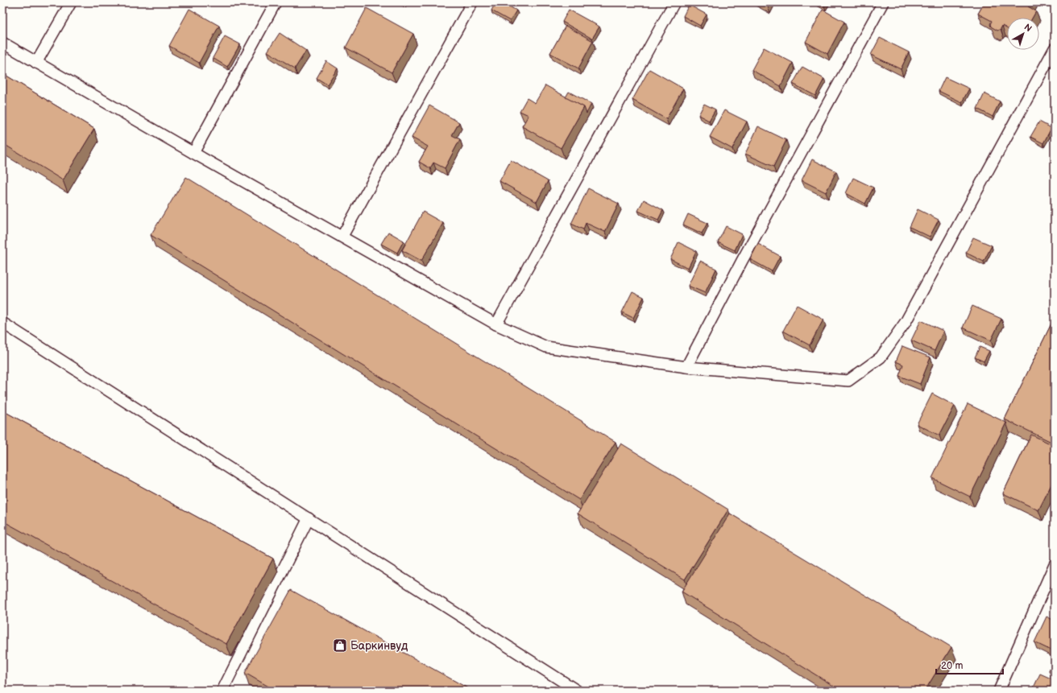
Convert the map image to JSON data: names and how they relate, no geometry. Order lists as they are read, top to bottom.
{
  "places": {
    "shop": ["Баркинвуд"]
  },
  "scale_bar": "20 m",
  "north": "top right"
}
